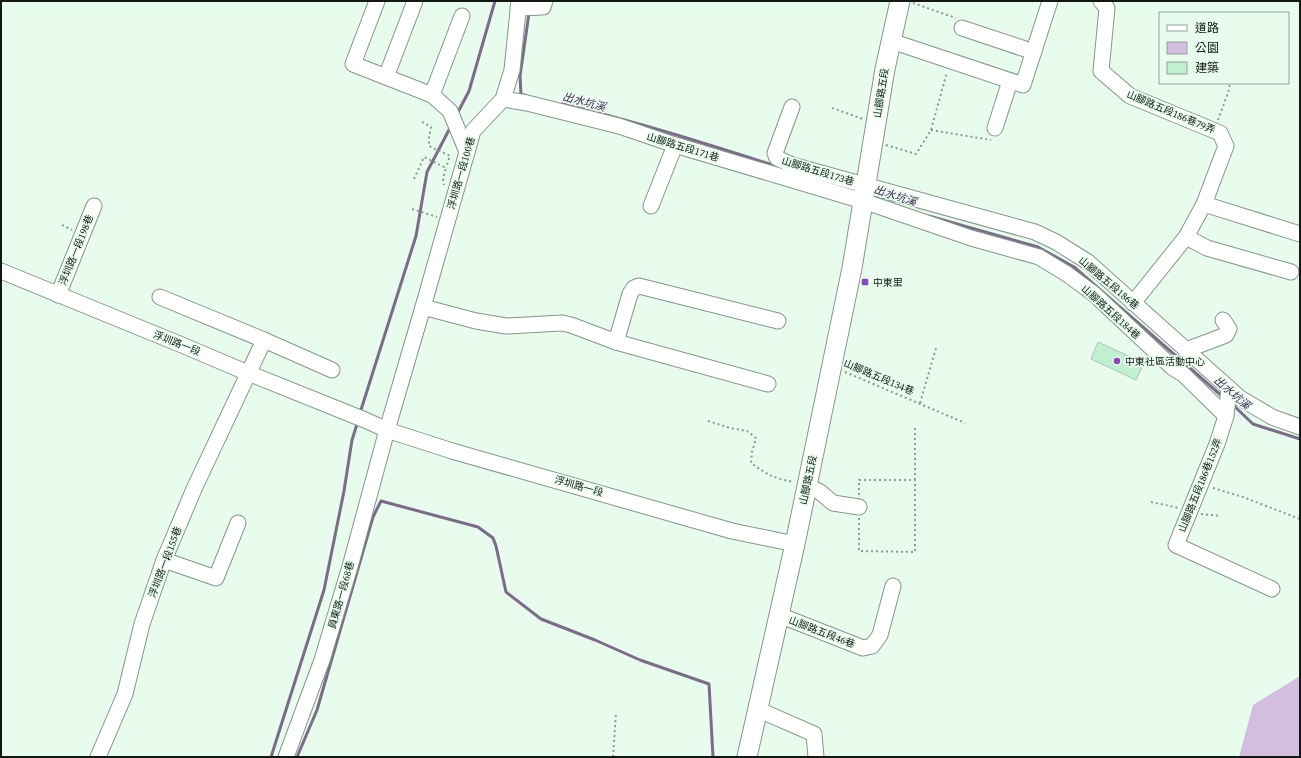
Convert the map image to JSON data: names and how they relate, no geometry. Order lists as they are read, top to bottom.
{
  "streets": {
    "main road": ["山腳路五段"],
    "street": [
      "山腳路五段186巷79弄",
      "山腳路五段171巷",
      "山腳路五段173巷",
      "浮圳路一段100巷",
      "浮圳路一段198巷",
      "山腳路五段186巷",
      "山腳路五段184巷",
      "浮圳路一段",
      "山腳路五段186巷152弄",
      "浮圳路一段155巷",
      "員東路一段68巷",
      "山腳路五段46巷"
    ],
    "path": ["山腳路五段134巷"]
  },
  "crossings": [
    ["山腳路五段", "山腳路五段171巷"],
    ["山腳路五段", "山腳路五段173巷"],
    ["山腳路五段", "山腳路五段186巷"],
    ["山腳路五段", "山腳路五段184巷"],
    ["山腳路五段", "浮圳路一段"],
    ["山腳路五段", "山腳路五段134巷"],
    ["山腳路五段", "山腳路五段46巷"],
    ["山腳路五段186巷79弄", "山腳路五段186巷"],
    ["山腳路五段171巷", "山腳路五段173巷"],
    ["山腳路五段171巷", "浮圳路一段100巷"],
    ["山腳路五段171巷", "山腳路五段186巷"],
    ["山腳路五段171巷", "山腳路五段184巷"],
    ["山腳路五段173巷", "山腳路五段186巷"],
    ["山腳路五段173巷", "山腳路五段184巷"],
    ["浮圳路一段100巷", "浮圳路一段"],
    ["浮圳路一段100巷", "員東路一段68巷"],
    ["浮圳路一段198巷", "浮圳路一段"],
    ["山腳路五段186巷", "山腳路五段184巷"],
    ["山腳路五段186巷", "山腳路五段186巷152弄"],
    ["山腳路五段184巷", "山腳路五段186巷152弄"],
    ["浮圳路一段", "浮圳路一段155巷"],
    ["浮圳路一段", "員東路一段68巷"]
  ],
  "water": ["出水坑溪"],
  "places": {
    "transit": ["中東里"],
    "other": ["中東社區活動中心"]
  },
  "legend": ["道路", "公園", "建築"]
}
